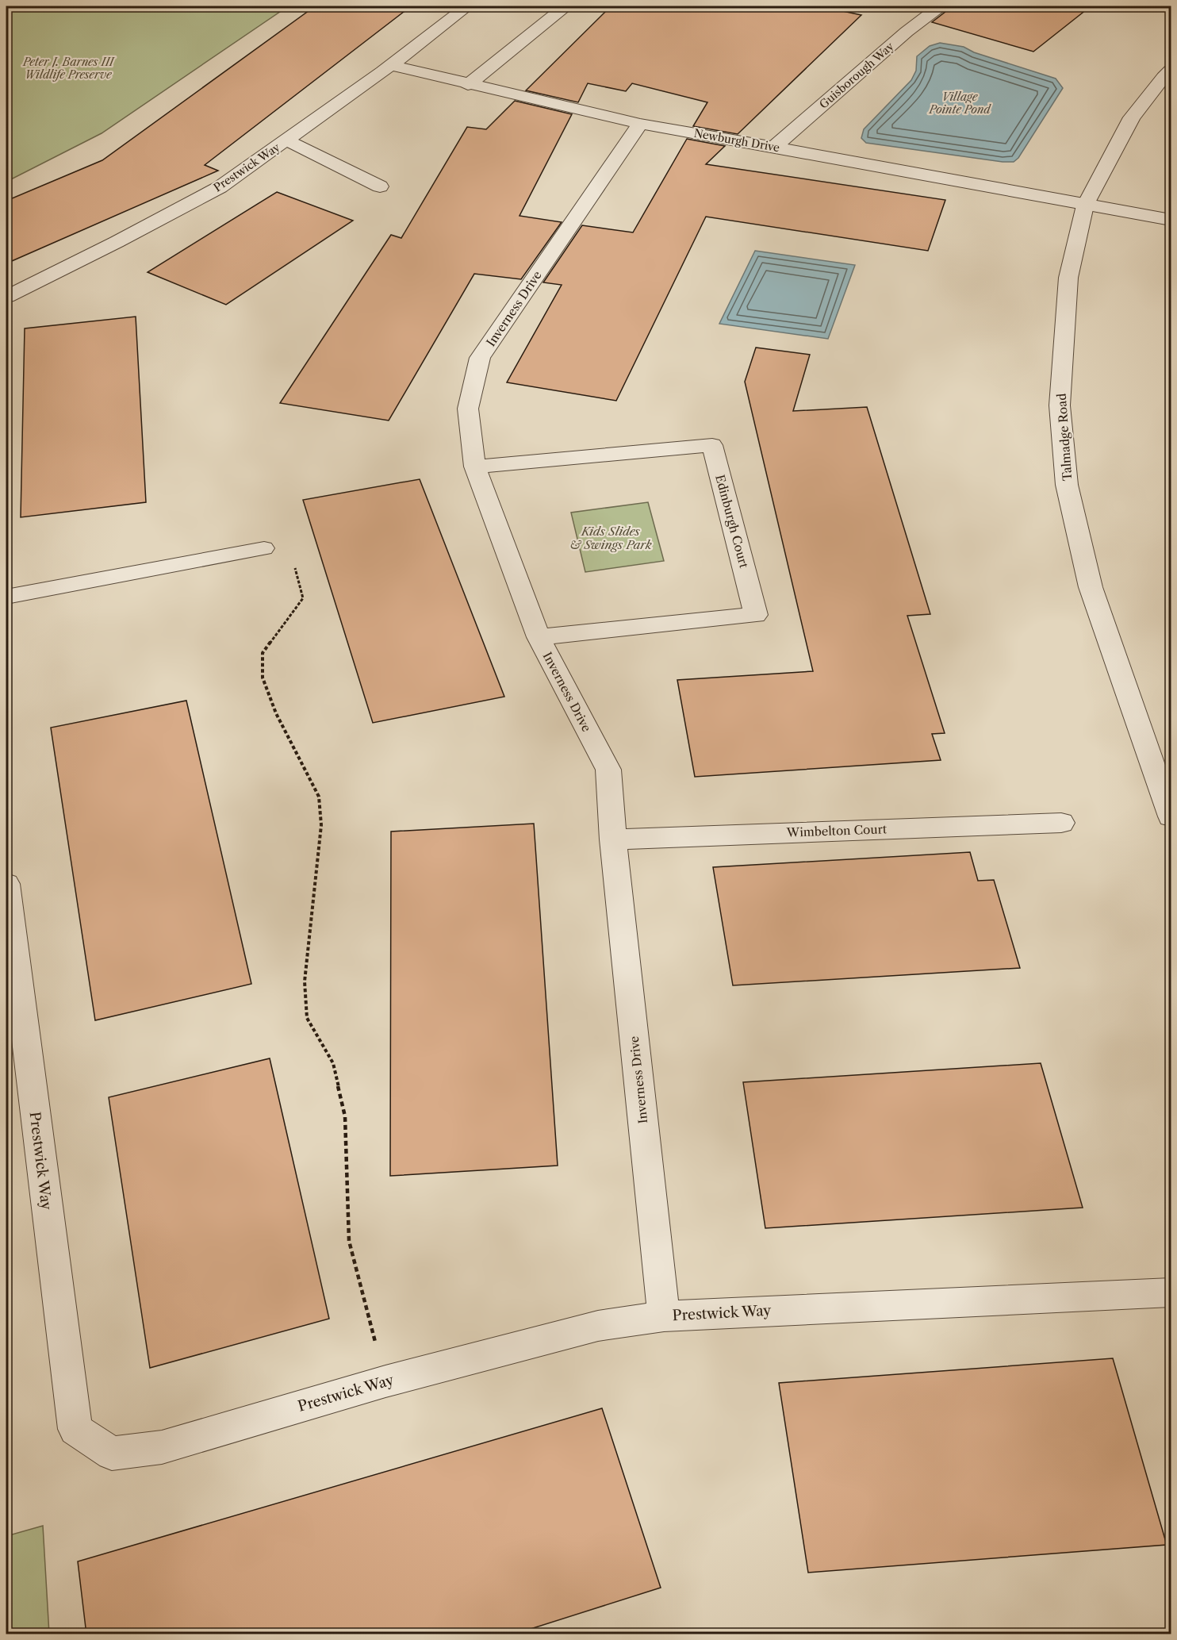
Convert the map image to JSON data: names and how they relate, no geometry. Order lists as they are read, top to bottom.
{
  "streets": {
    "street": [
      "Guisborough Way",
      "Newburgh Drive",
      "Prestwick Way",
      "Inverness Drive",
      "Talmadge Road",
      "Edinburgh Court",
      "Wimbelton Court"
    ]
  },
  "crossings": [
    ["Guisborough Way", "Newburgh Drive"],
    ["Newburgh Drive", "Prestwick Way"],
    ["Newburgh Drive", "Inverness Drive"],
    ["Newburgh Drive", "Talmadge Road"],
    ["Prestwick Way", "Inverness Drive"],
    ["Inverness Drive", "Edinburgh Court"],
    ["Inverness Drive", "Wimbelton Court"]
  ],
  "water": ["Village Pointe Pond"],
  "parks": ["Peter J. Barnes III Wildlife Preserve", "Kids Slides & Swings Park"]
}
